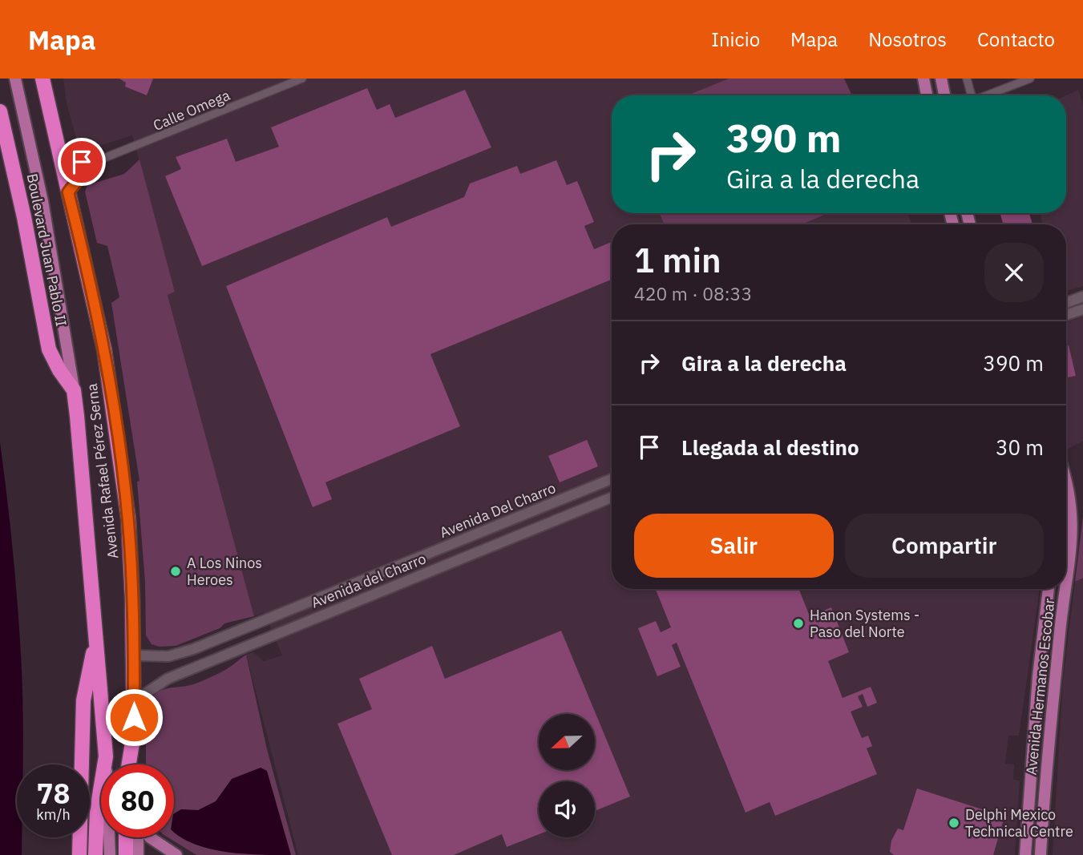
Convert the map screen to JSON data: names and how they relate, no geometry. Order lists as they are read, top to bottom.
{
  "streets": {
    "highway": ["Boulevard Juan Pablo II", "Avenida Rafael Pérez Serna"],
    "main road": ["Avenida Hermanos Escobar"],
    "street": ["Calle Omega", "Avenida Del Charro", "Avenida del Charro"]
  },
  "crossings": [
    ["Boulevard Juan Pablo II", "Avenida Rafael Pérez Serna"],
    ["Avenida Rafael Pérez Serna", "Avenida Del Charro"],
    ["Avenida Rafael Pérez Serna", "Avenida del Charro"]
  ],
  "places": ["A Los Ninos Heroes", "Hanon Systems - Paso del Norte", "Delphi Mexico Technical Centre"],
  "north": "left",
  "page": {
    "header": "Mapa",
    "nav": [
      "Inicio",
      "Mapa",
      "Nosotros",
      "Contacto"
    ],
    "turn": ["390 m", "Gira a la derecha"],
    "heading": ["1 min", "420 m · 08:33"],
    "list": [
      {
        "name": "Gira a la derecha",
        "value": "390 m"
      },
      {
        "name": "Llegada al destino",
        "value": "30 m"
      }
    ],
    "buttons": ["Salir", "Compartir"],
    "speed": "78 km/h",
    "limit": "80"
  }
}
